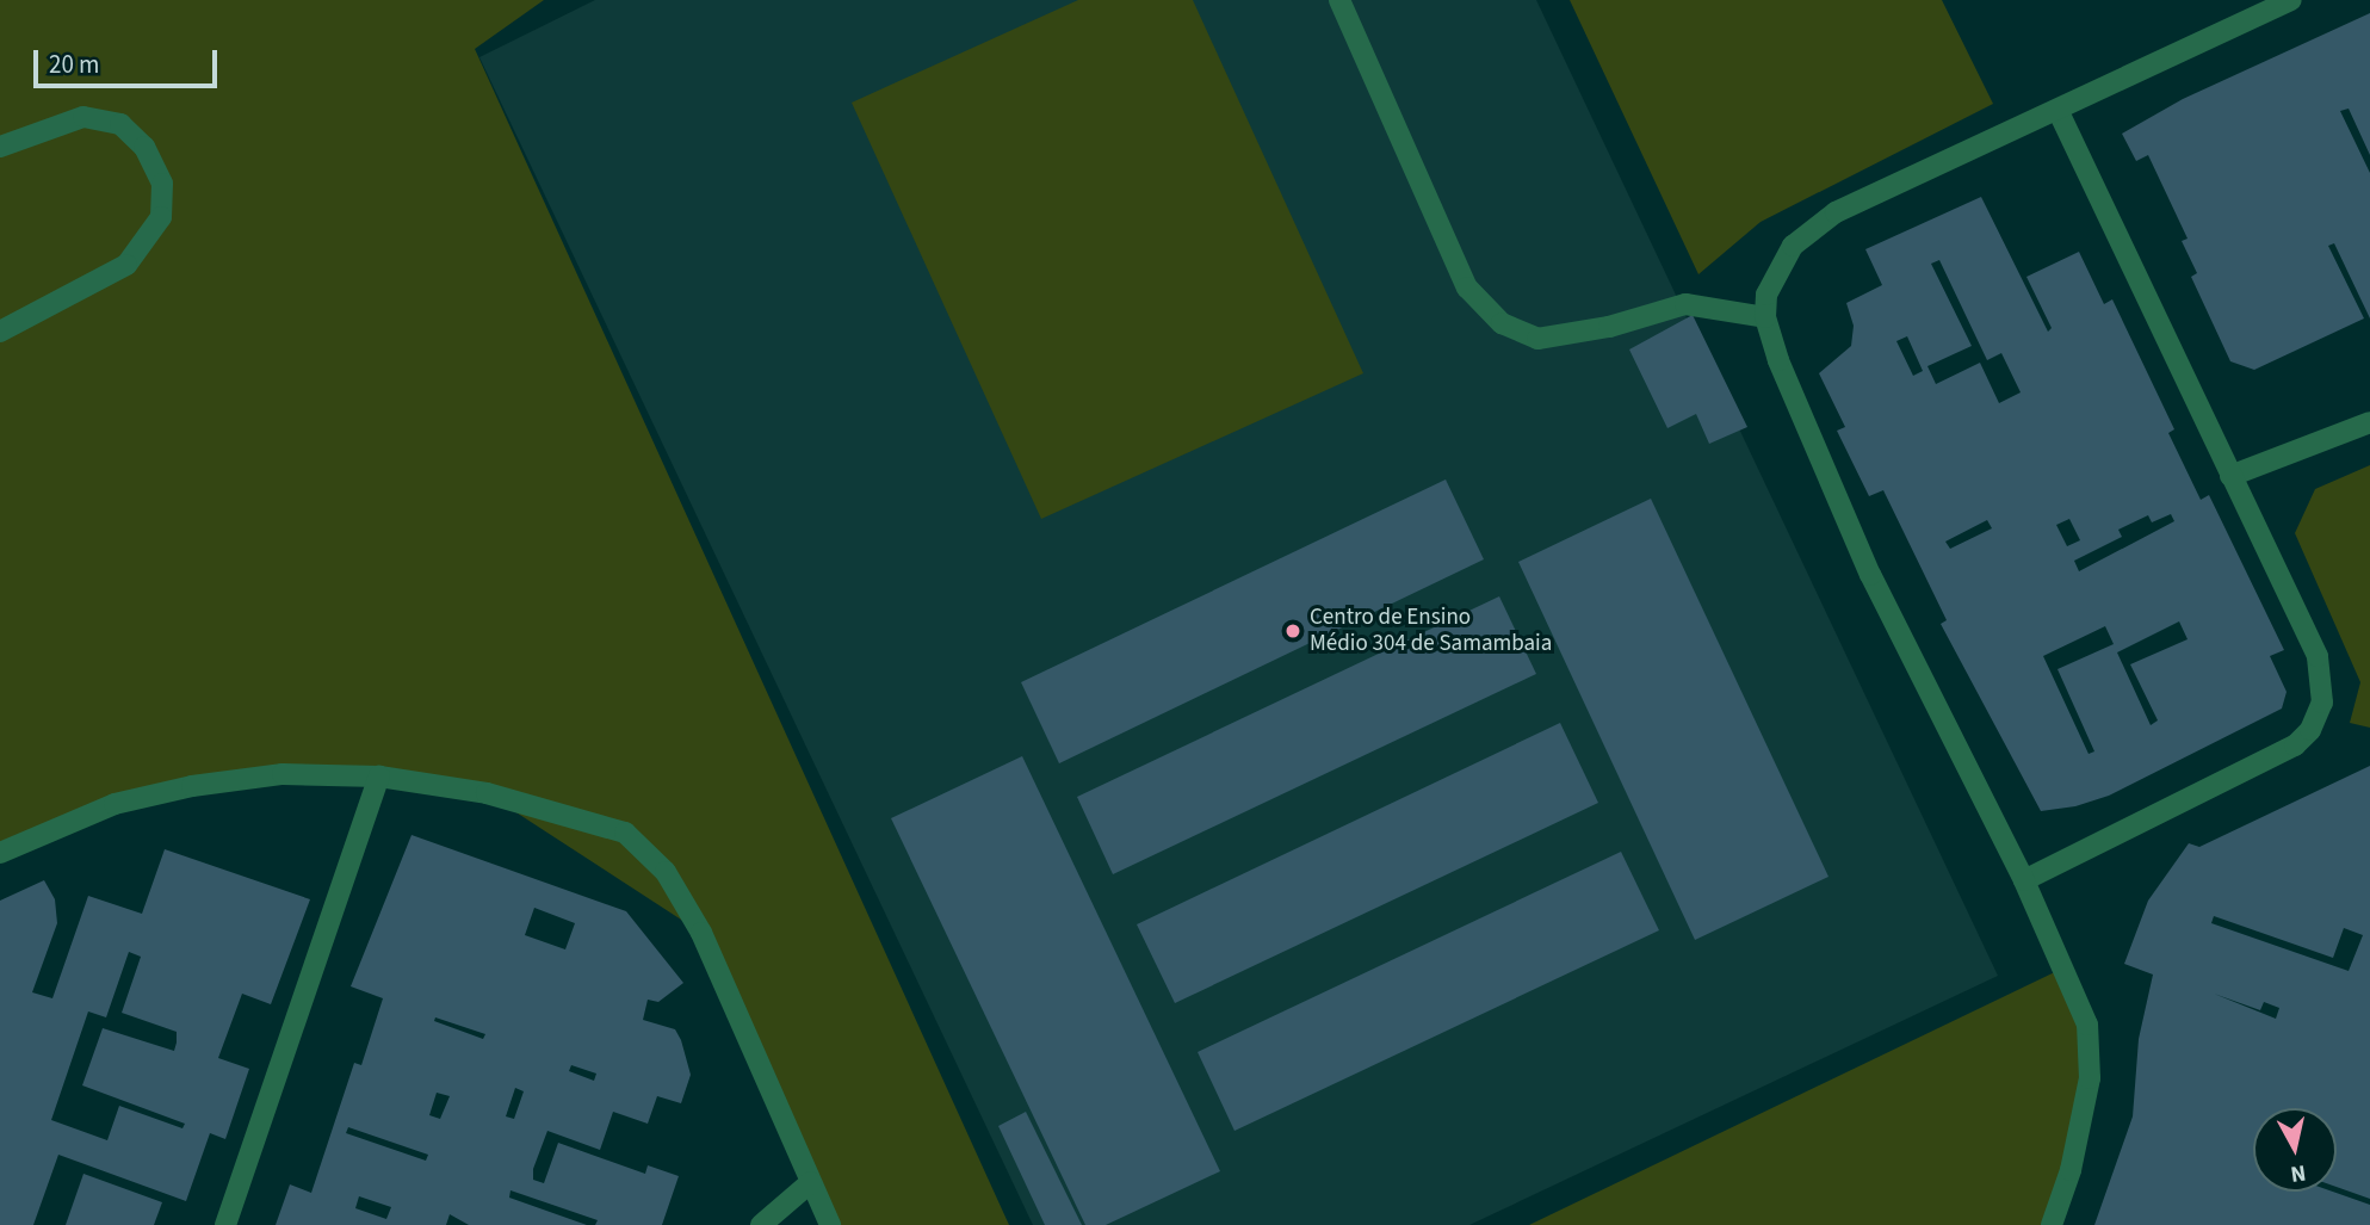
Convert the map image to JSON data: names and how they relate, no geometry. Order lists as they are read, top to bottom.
{
  "places": ["Centro de Ensino Médio 304 de Samambaia"],
  "scale_bar": "20 m",
  "north": "bottom"
}
